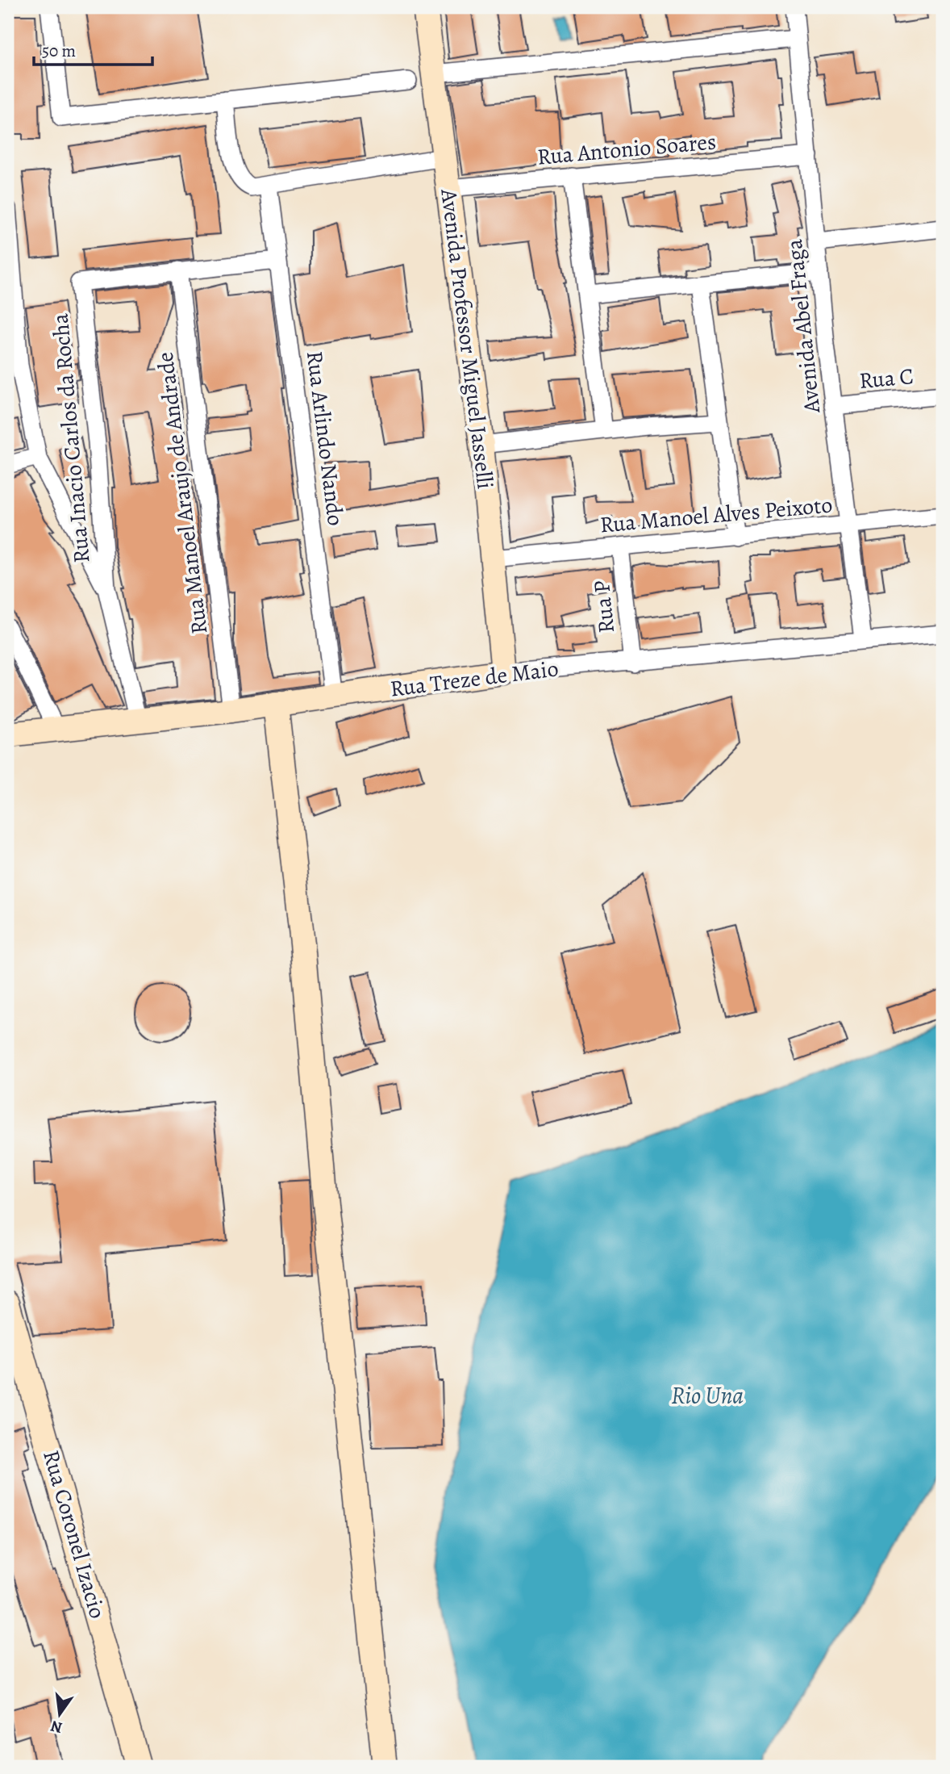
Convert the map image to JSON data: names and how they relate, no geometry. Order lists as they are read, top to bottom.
{
  "streets": {
    "street": [
      "Rua Antonio Soares",
      "Avenida Abel Fraga",
      "Avenida Professor Miguel Jasselli",
      "Rua C",
      "Rua Inacio Carlos da Rocha",
      "Rua Arlindo Nando",
      "Rua Manoel Araujo de Andrade",
      "Rua Manoel Alves Peixoto",
      "Rua P",
      "Rua Treze de Maio",
      "Rua Coronel Izacio"
    ]
  },
  "crossings": [
    ["Rua Antonio Soares", "Avenida Abel Fraga"],
    ["Rua Antonio Soares", "Avenida Professor Miguel Jasselli"],
    ["Avenida Abel Fraga", "Rua C"],
    ["Avenida Abel Fraga", "Rua Manoel Alves Peixoto"],
    ["Avenida Abel Fraga", "Rua Treze de Maio"],
    ["Avenida Professor Miguel Jasselli", "Rua Manoel Alves Peixoto"],
    ["Avenida Professor Miguel Jasselli", "Rua Treze de Maio"],
    ["Rua Inacio Carlos da Rocha", "Rua Manoel Araujo de Andrade"],
    ["Rua Inacio Carlos da Rocha", "Rua Treze de Maio"],
    ["Rua Arlindo Nando", "Rua Treze de Maio"],
    ["Rua Manoel Araujo de Andrade", "Rua Treze de Maio"],
    ["Rua Manoel Alves Peixoto", "Rua P"],
    ["Rua P", "Rua Treze de Maio"]
  ],
  "water": ["Rio Una"],
  "scale_bar": "50 m",
  "north": "bottom"
}
